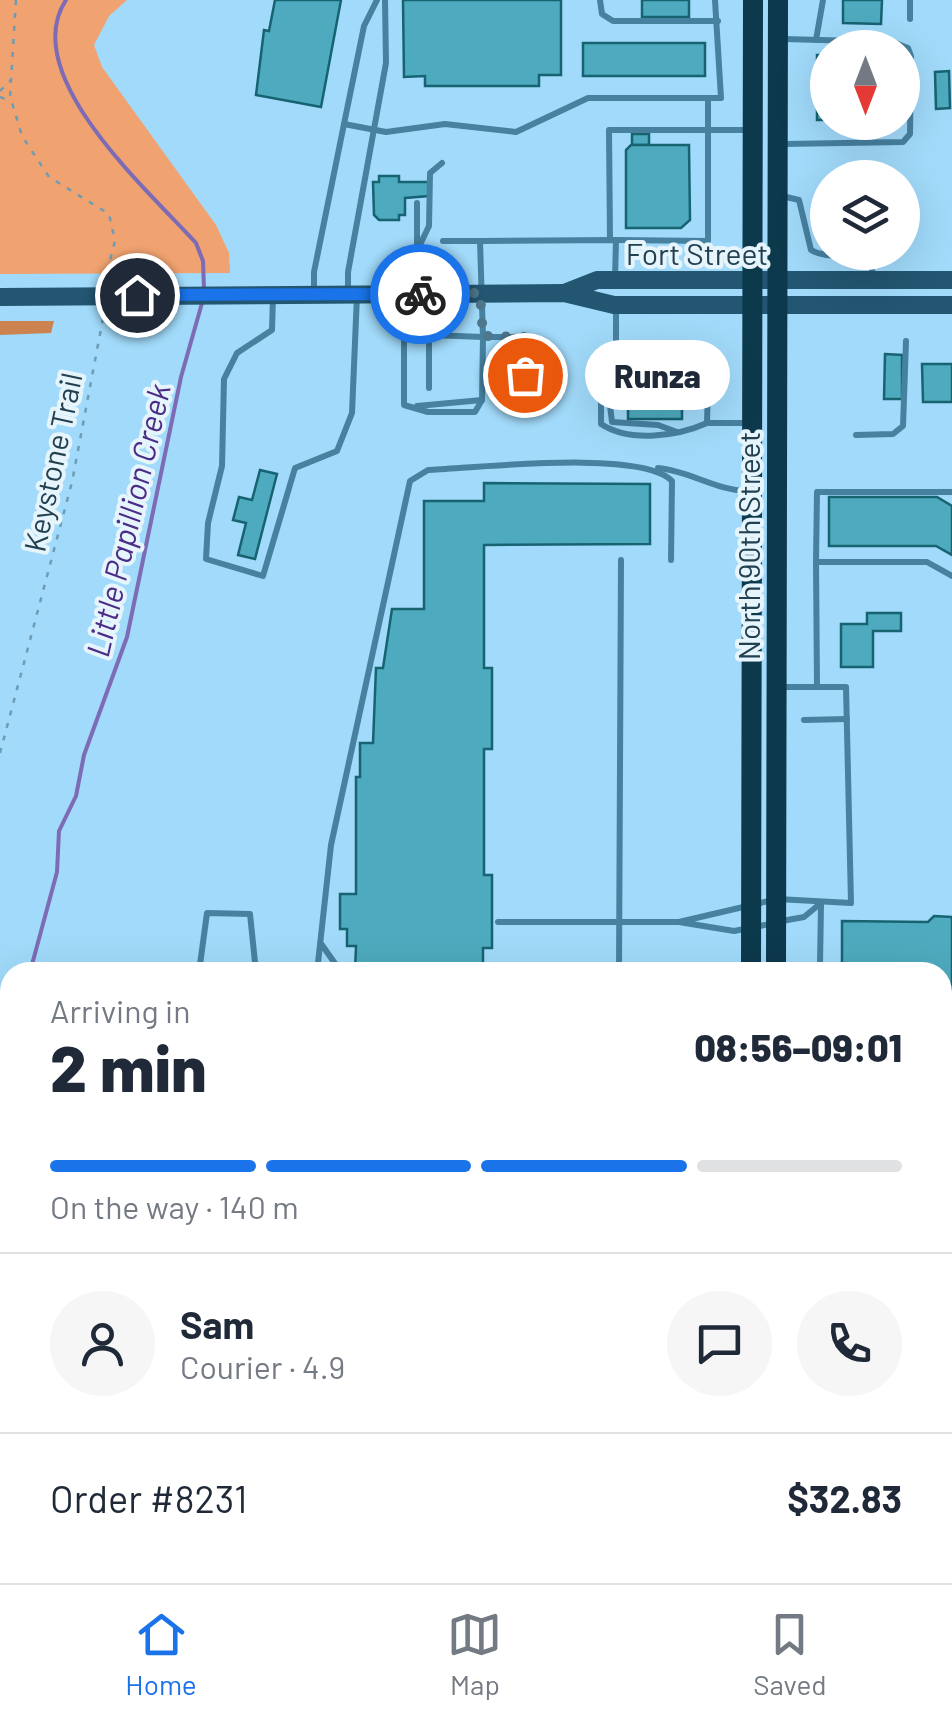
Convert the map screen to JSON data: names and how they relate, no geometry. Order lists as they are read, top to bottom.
{
  "streets": {
    "main road": ["Fort Street", "North 90th Street"],
    "path": ["Keystone Trail"]
  },
  "crossings": [
    ["Fort Street", "Keystone Trail"],
    ["Fort Street", "North 90th Street"]
  ],
  "water": ["Little Papillion Creek"],
  "places": ["Runza"],
  "north": "bottom",
  "page": {
    "bubble": "Runza",
    "heading": ["2 min", "Arriving in", "08:56–09:01"],
    "panel": [
      "Sam",
      "Courier · 4.9",
      "Order #8231",
      "$32.83"
    ],
    "bar": "On the way · 140 m",
    "tabs": ["Home", "Map", "Saved"]
  }
}
